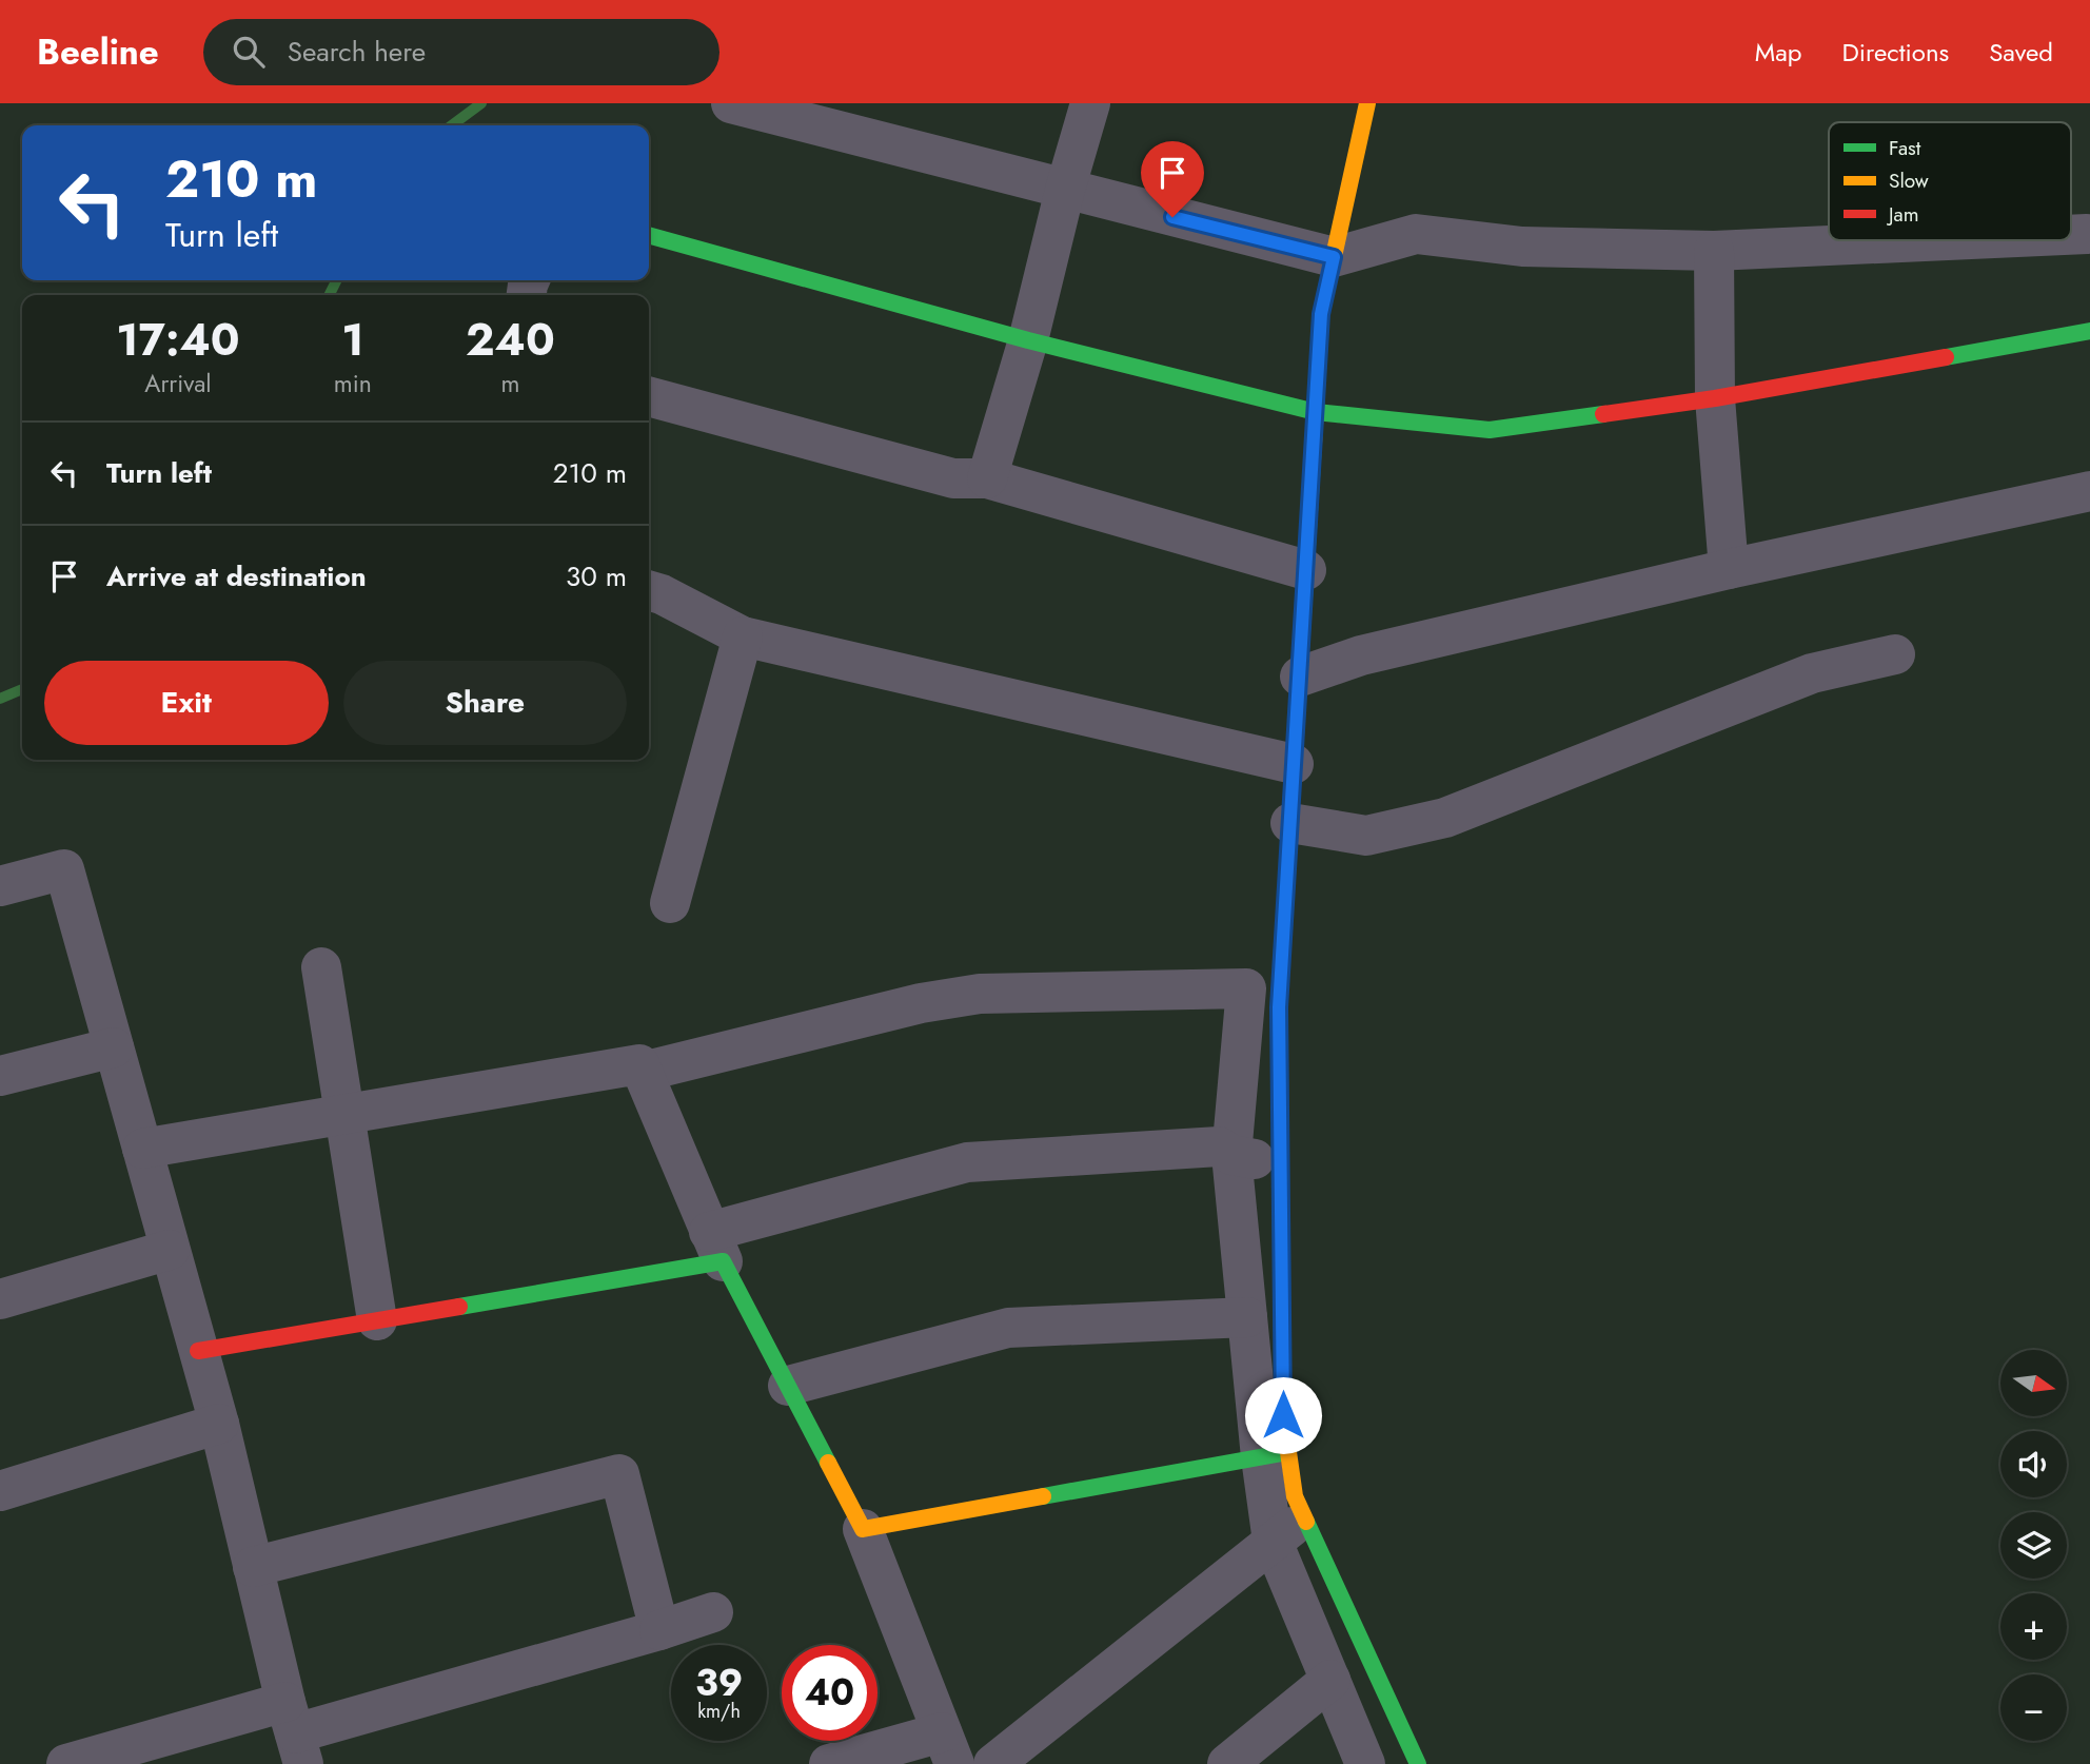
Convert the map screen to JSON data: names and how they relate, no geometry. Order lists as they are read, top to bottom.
{
  "legend": ["Fast", "Slow", "Jam"],
  "north": "right",
  "page": {
    "header": "Beeline",
    "search": "Search here",
    "nav": ["Map", "Directions", "Saved"],
    "turn": ["210 m", "Turn left"],
    "eta": [
      "17:40",
      "Arrival",
      "1",
      "min",
      "240",
      "m"
    ],
    "list": [
      {
        "name": "Turn left",
        "value": "210 m"
      },
      {
        "name": "Arrive at destination",
        "value": "30 m"
      }
    ],
    "buttons": ["Exit", "Share"],
    "map_buttons": ["+", "−"],
    "speed": "39 km/h",
    "limit": "40"
  }
}
